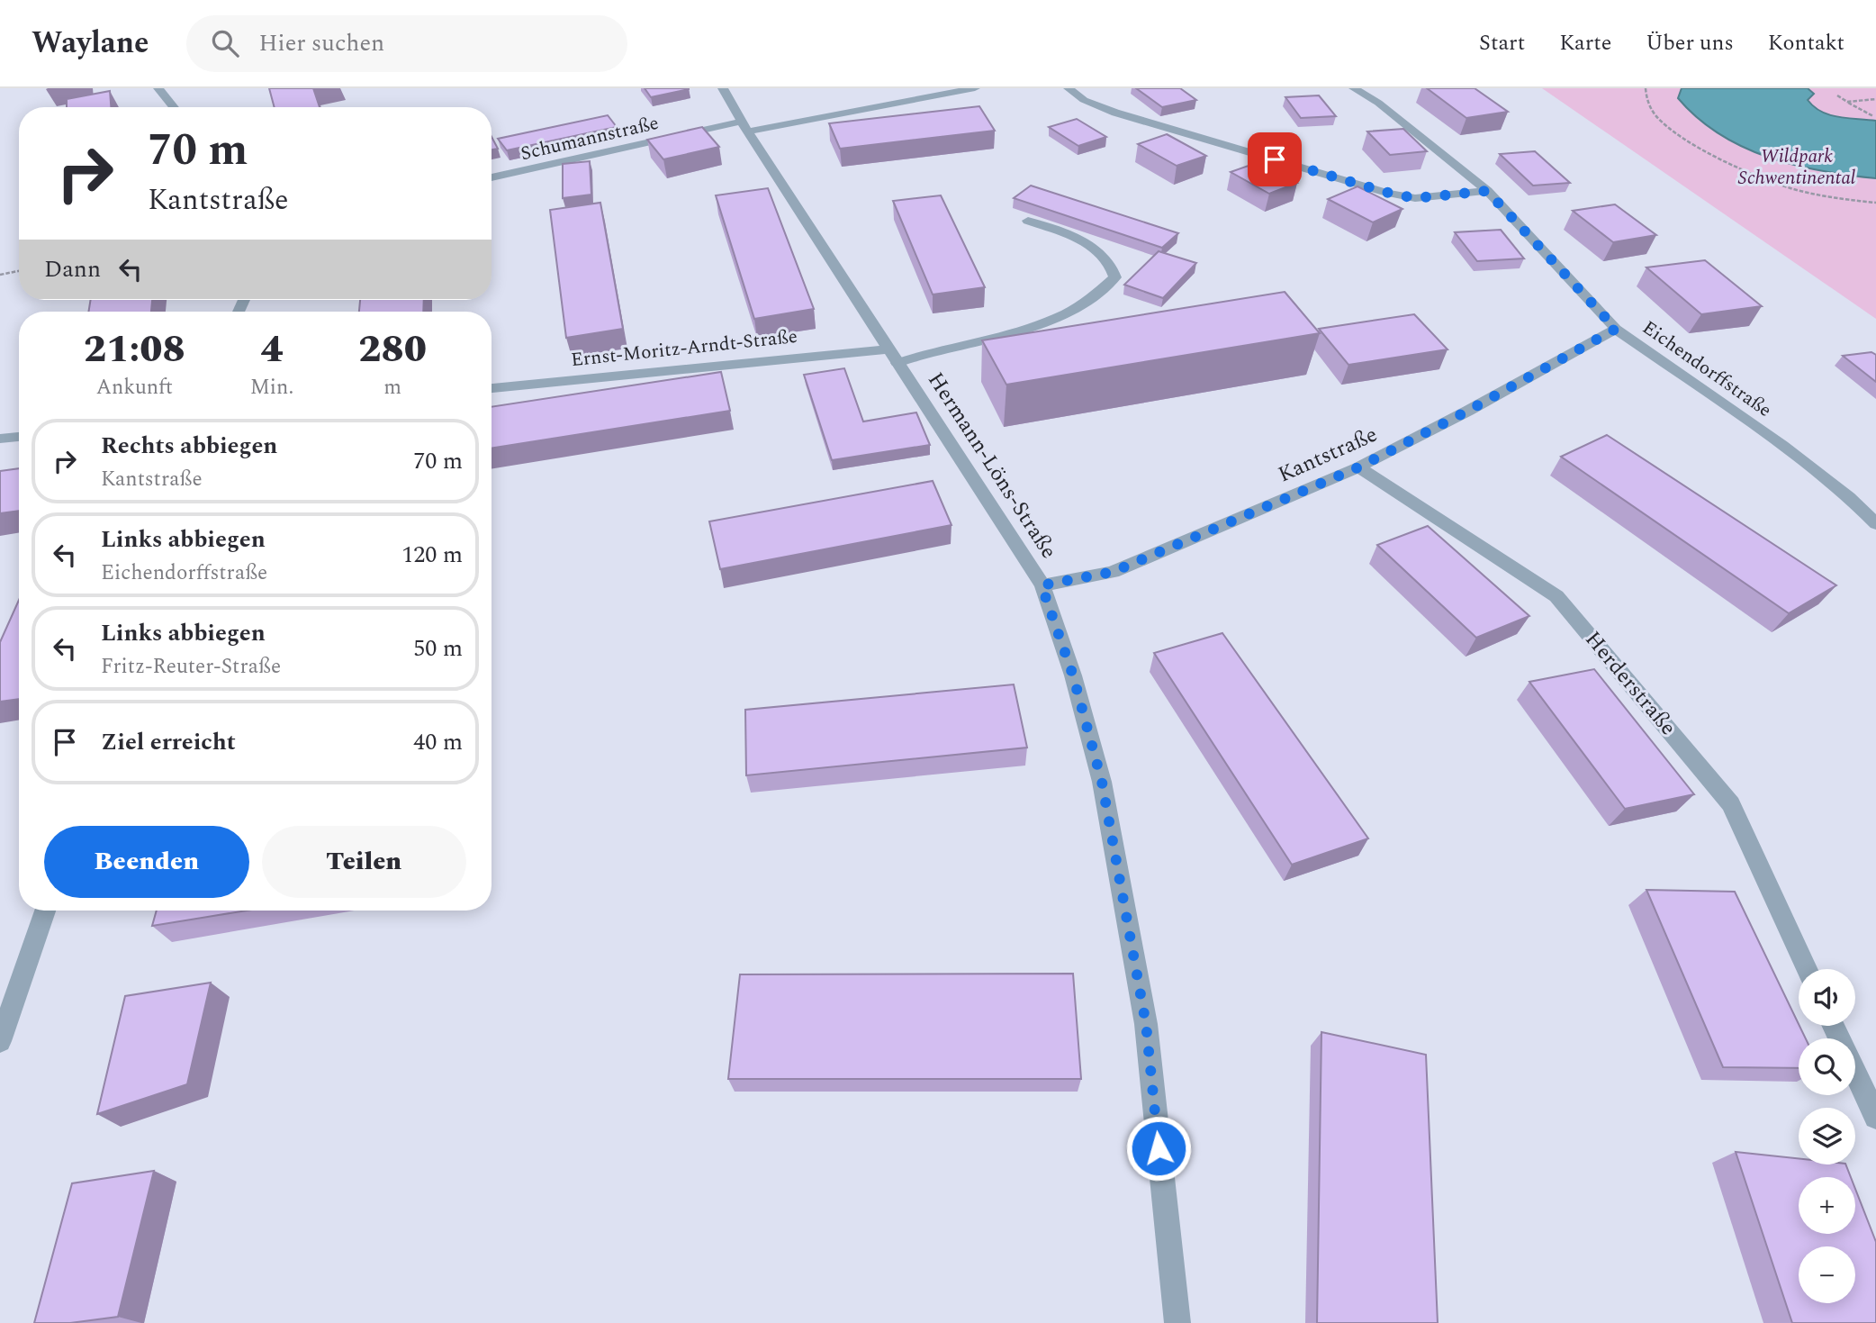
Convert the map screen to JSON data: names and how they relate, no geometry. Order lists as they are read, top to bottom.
{
  "streets": {
    "street": [
      "Schumannstraße",
      "Ernst-Moritz-Arndt-Straße",
      "Eichendorffstraße",
      "Kantstraße",
      "Hermann-Löns-Straße",
      "Herderstraße"
    ]
  },
  "crossings": [
    ["Schumannstraße", "Hermann-Löns-Straße"],
    ["Ernst-Moritz-Arndt-Straße", "Hermann-Löns-Straße"],
    ["Eichendorffstraße", "Kantstraße"],
    ["Kantstraße", "Hermann-Löns-Straße"],
    ["Kantstraße", "Herderstraße"]
  ],
  "parks": ["Wildpark Schwentinental"],
  "page": {
    "header": "Waylane",
    "search": "Hier suchen",
    "nav": [
      "Start",
      "Karte",
      "Über uns",
      "Kontakt"
    ],
    "turn": ["70 m", "Kantstraße"],
    "then": "Dann",
    "eta": [
      "21:08",
      "Ankunft",
      "4",
      "Min.",
      "280",
      "m"
    ],
    "list": [
      {
        "name": "Rechts abbiegen",
        "note": "Kantstraße",
        "value": "70 m"
      },
      {
        "name": "Links abbiegen",
        "note": "Eichendorffstraße",
        "value": "120 m"
      },
      {
        "name": "Links abbiegen",
        "note": "Fritz-Reuter-Straße",
        "value": "50 m"
      },
      {
        "name": "Ziel erreicht",
        "value": "40 m"
      }
    ],
    "buttons": ["Beenden", "Teilen"],
    "map_buttons": ["+", "−"]
  }
}
